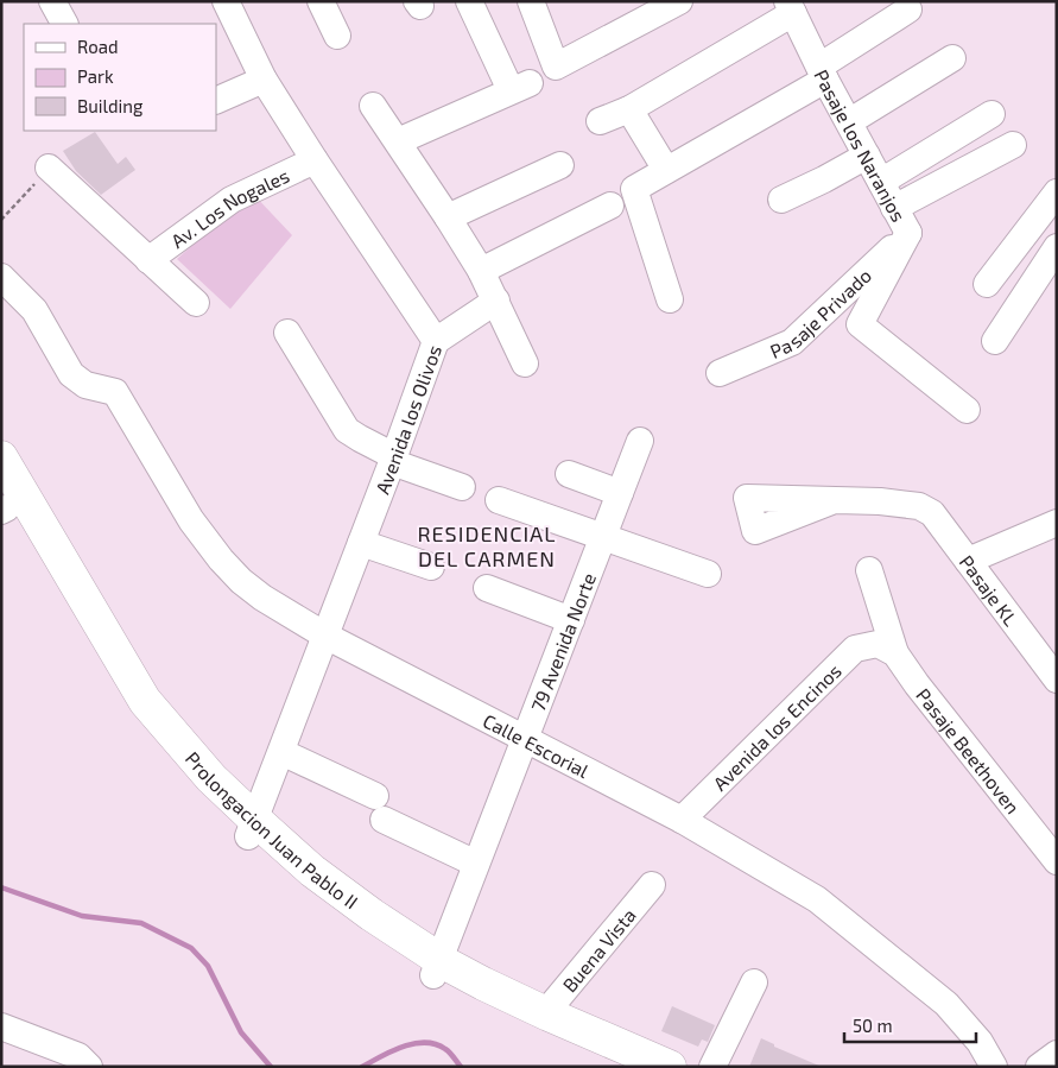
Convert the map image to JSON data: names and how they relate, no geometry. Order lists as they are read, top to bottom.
{
  "streets": {
    "main road": ["Prolongacion Juan Pablo II"],
    "street": [
      "Pasaje los Naranjos",
      "Av. Los Nogales",
      "Pasaje Privado",
      "Avenida los Olivos",
      "Pasaje KL",
      "79 Avenida Norte",
      "Avenida los Encinos",
      "Calle Escorial",
      "Pasaje Beethoven",
      "Buena Vista"
    ]
  },
  "crossings": [
    ["Pasaje los Naranjos", "Pasaje Privado"],
    ["Av. Los Nogales", "Avenida los Olivos"],
    ["Avenida los Olivos", "Calle Escorial"],
    ["Avenida los Olivos", "Prolongacion Juan Pablo II"],
    ["79 Avenida Norte", "Calle Escorial"],
    ["79 Avenida Norte", "Prolongacion Juan Pablo II"],
    ["Avenida los Encinos", "Calle Escorial"],
    ["Avenida los Encinos", "Pasaje Beethoven"],
    ["Prolongacion Juan Pablo II", "Buena Vista"]
  ],
  "districts": ["RESIDENCIAL DEL CARMEN"],
  "legend": ["Road", "Park", "Building"],
  "scale_bar": "50 m"
}
